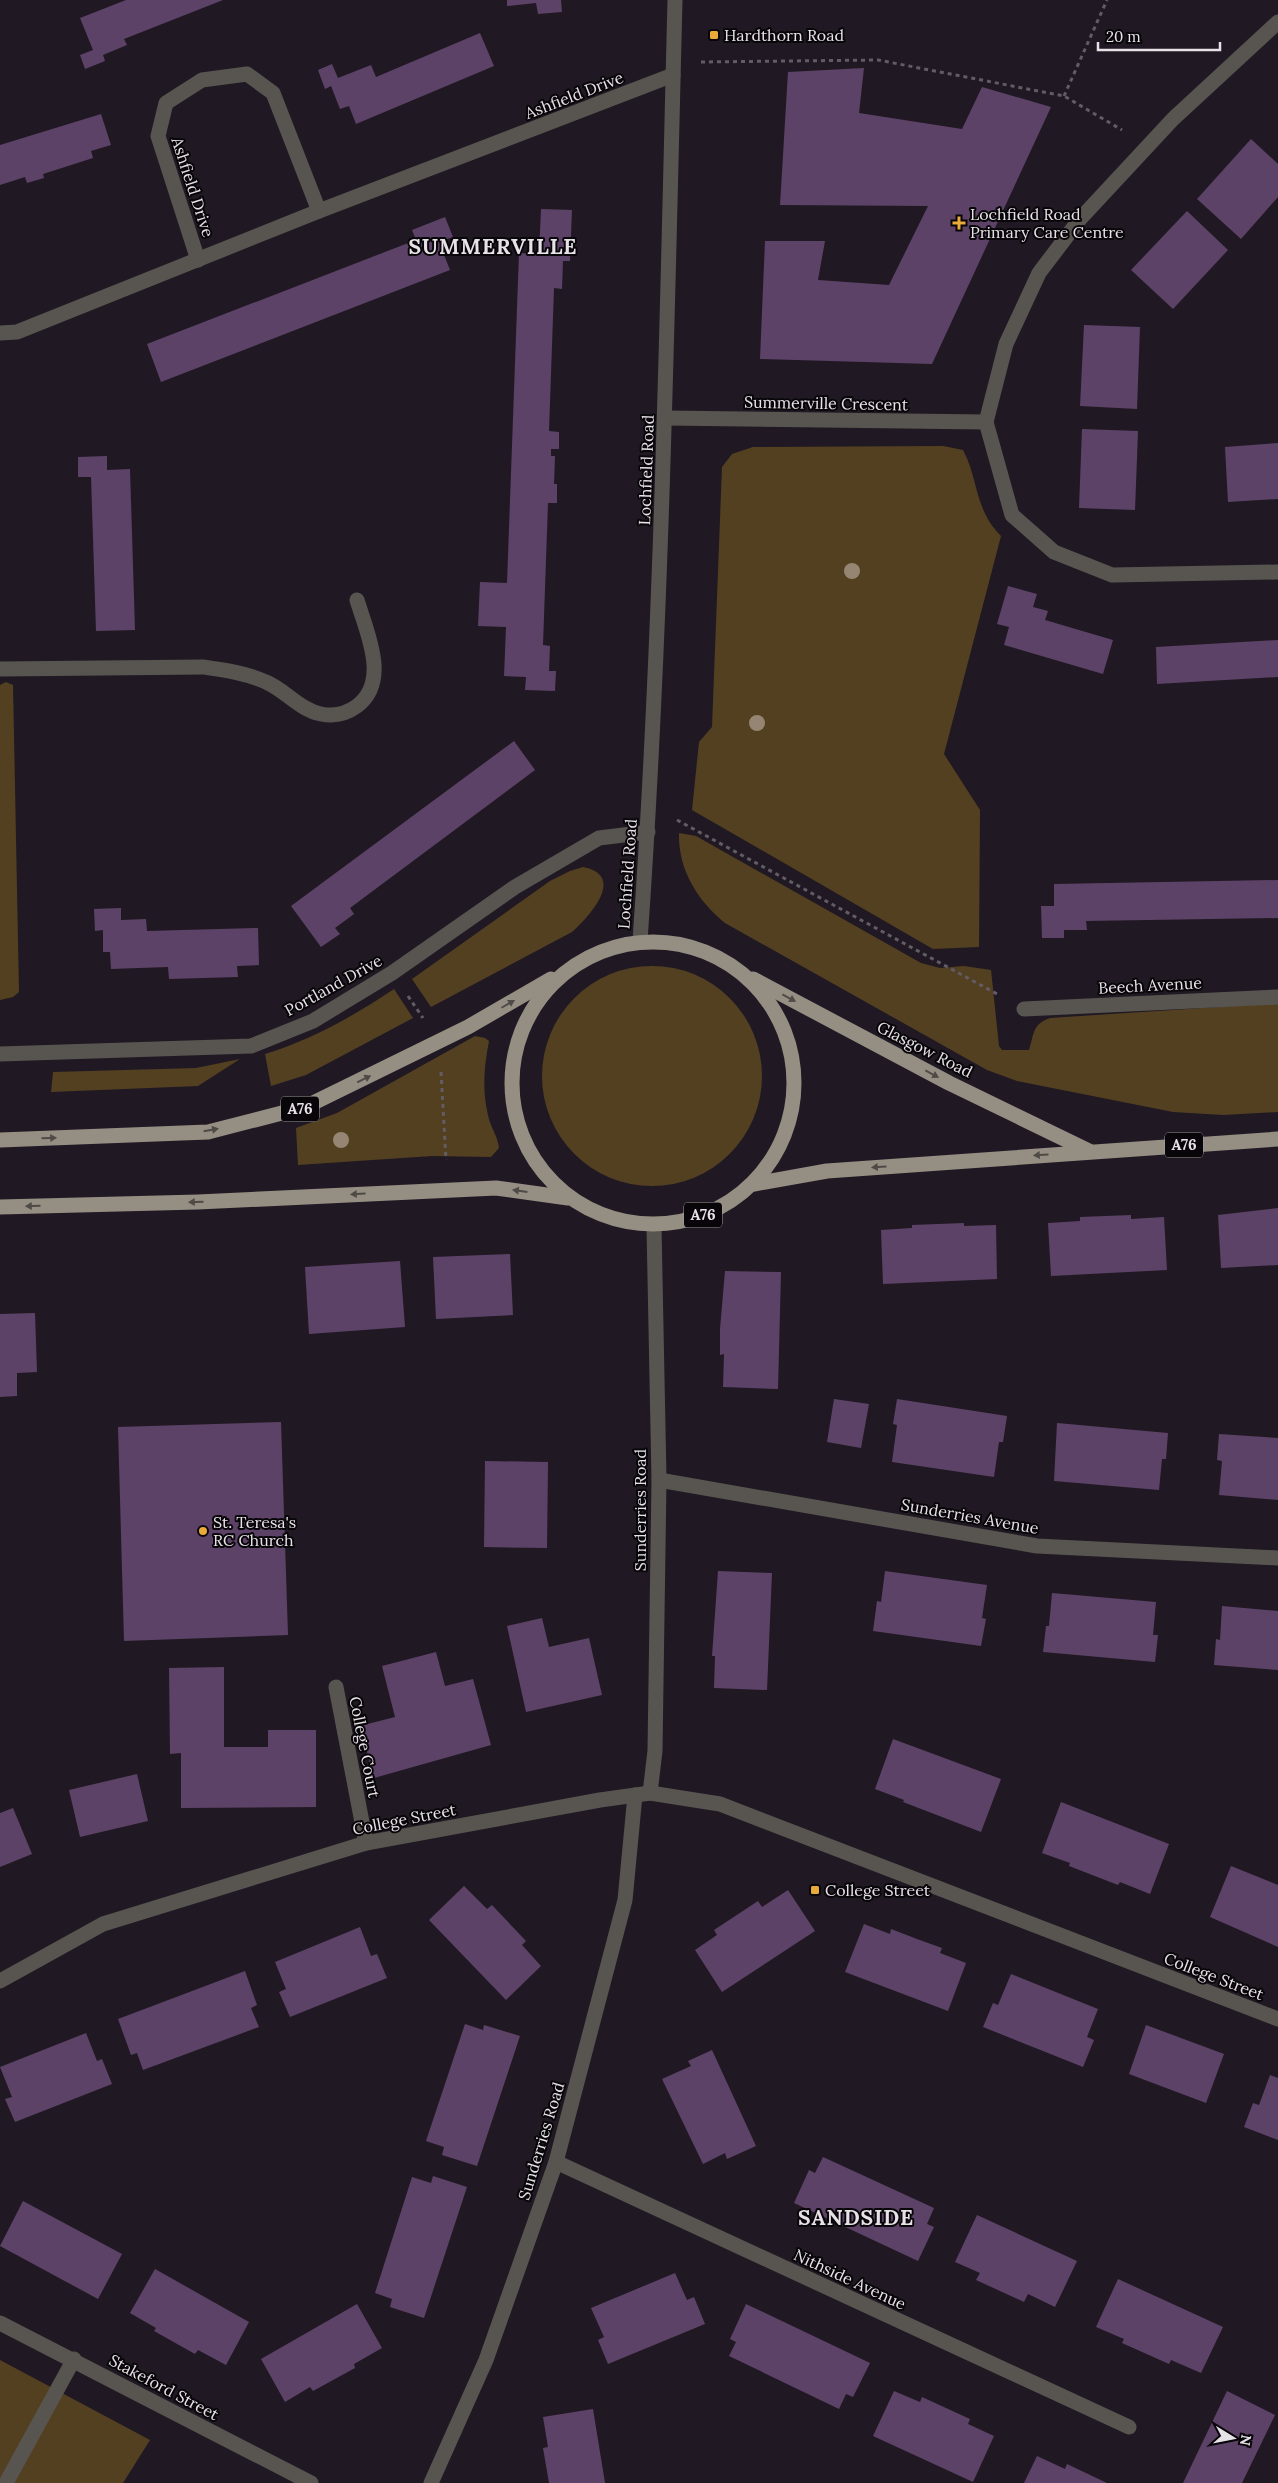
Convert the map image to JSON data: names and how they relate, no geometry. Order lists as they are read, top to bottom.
{
  "streets": {
    "main road": ["Glasgow Road", "A76"],
    "street": [
      "Ashfield Drive",
      "Summerville Crescent",
      "Lochfield Road",
      "Portland Drive",
      "Beech Avenue",
      "Sunderries Road",
      "Sunderries Avenue",
      "College Court",
      "College Street",
      "Nithside Avenue",
      "Stakeford Street"
    ]
  },
  "crossings": [
    ["Ashfield Drive", "Lochfield Road"],
    ["Summerville Crescent", "Lochfield Road"],
    ["Lochfield Road", "Portland Drive"],
    ["Lochfield Road", "A76"],
    ["Glasgow Road", "A76"],
    ["A76", "Sunderries Road"],
    ["Sunderries Road", "Sunderries Avenue"],
    ["Sunderries Road", "College Street"],
    ["Sunderries Road", "Nithside Avenue"],
    ["College Court", "College Street"]
  ],
  "one_way": ["Glasgow Road"],
  "districts": ["SUMMERVILLE", "SANDSIDE"],
  "places": {
    "transit": ["Hardthorn Road", "College Street"],
    "health": ["Lochfield Road Primary Care Centre"],
    "other": ["St. Teresa's RC Church"]
  },
  "scale_bar": "20 m",
  "north": "right"
}
